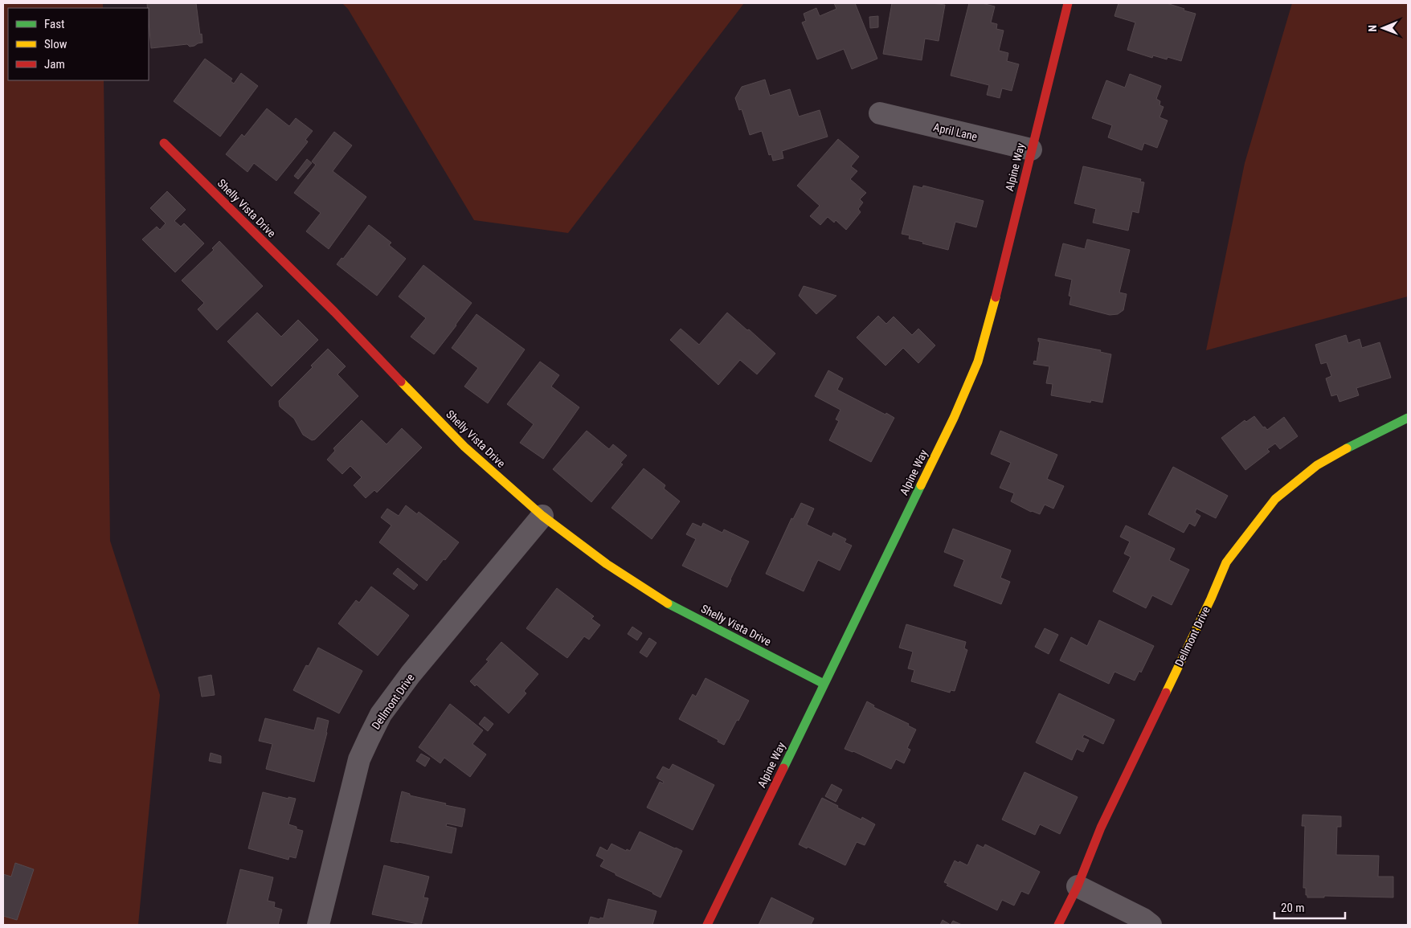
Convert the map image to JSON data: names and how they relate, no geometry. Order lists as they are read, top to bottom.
{
  "streets": {
    "street": [
      "April Lane",
      "Alpine Way",
      "Shelly Vista Drive",
      "Dellmont Drive"
    ]
  },
  "crossings": [
    ["April Lane", "Alpine Way"],
    ["Alpine Way", "Shelly Vista Drive"],
    ["Shelly Vista Drive", "Dellmont Drive"]
  ],
  "legend": ["Fast", "Slow", "Jam"],
  "scale_bar": "20 m",
  "north": "left"
}
